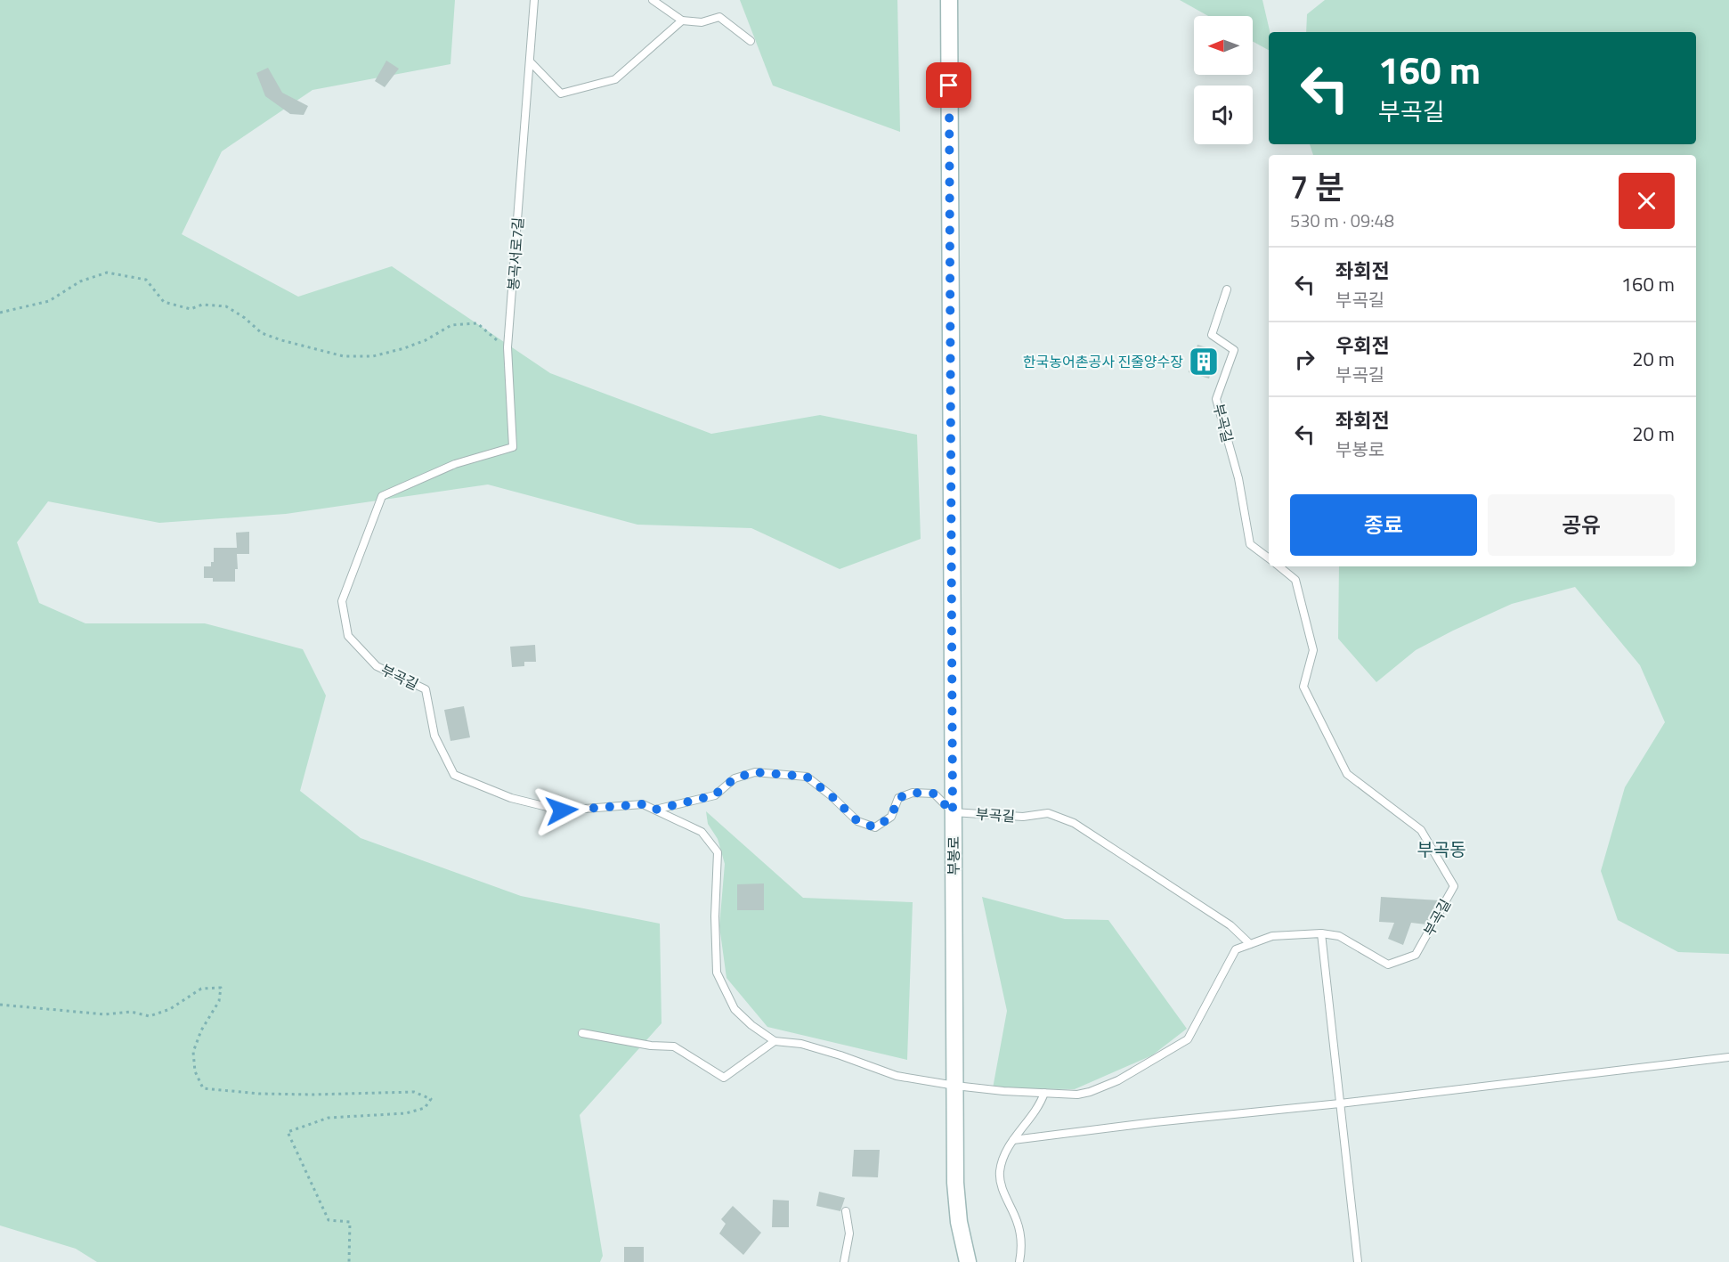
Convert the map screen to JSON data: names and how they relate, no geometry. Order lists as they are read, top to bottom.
{
  "streets": {
    "street": ["부봉로"],
    "lane": ["봉곡서로7길", "부곡길"]
  },
  "crossings": [
    ["봉곡서로7길", "부곡길"],
    ["부곡길", "부봉로"]
  ],
  "districts": ["부곡동"],
  "places": {
    "building": ["한국농어촌공사 진줄양수장"]
  },
  "north": "left",
  "page": {
    "turn": ["160 m", "부곡길"],
    "heading": ["7 분", "530 m · 09:48"],
    "list": [
      {
        "name": "좌회전",
        "note": "부곡길",
        "value": "160 m"
      },
      {
        "name": "우회전",
        "note": "부곡길",
        "value": "20 m"
      },
      {
        "name": "좌회전",
        "note": "부봉로",
        "value": "20 m"
      }
    ],
    "buttons": ["종료", "공유"]
  }
}
